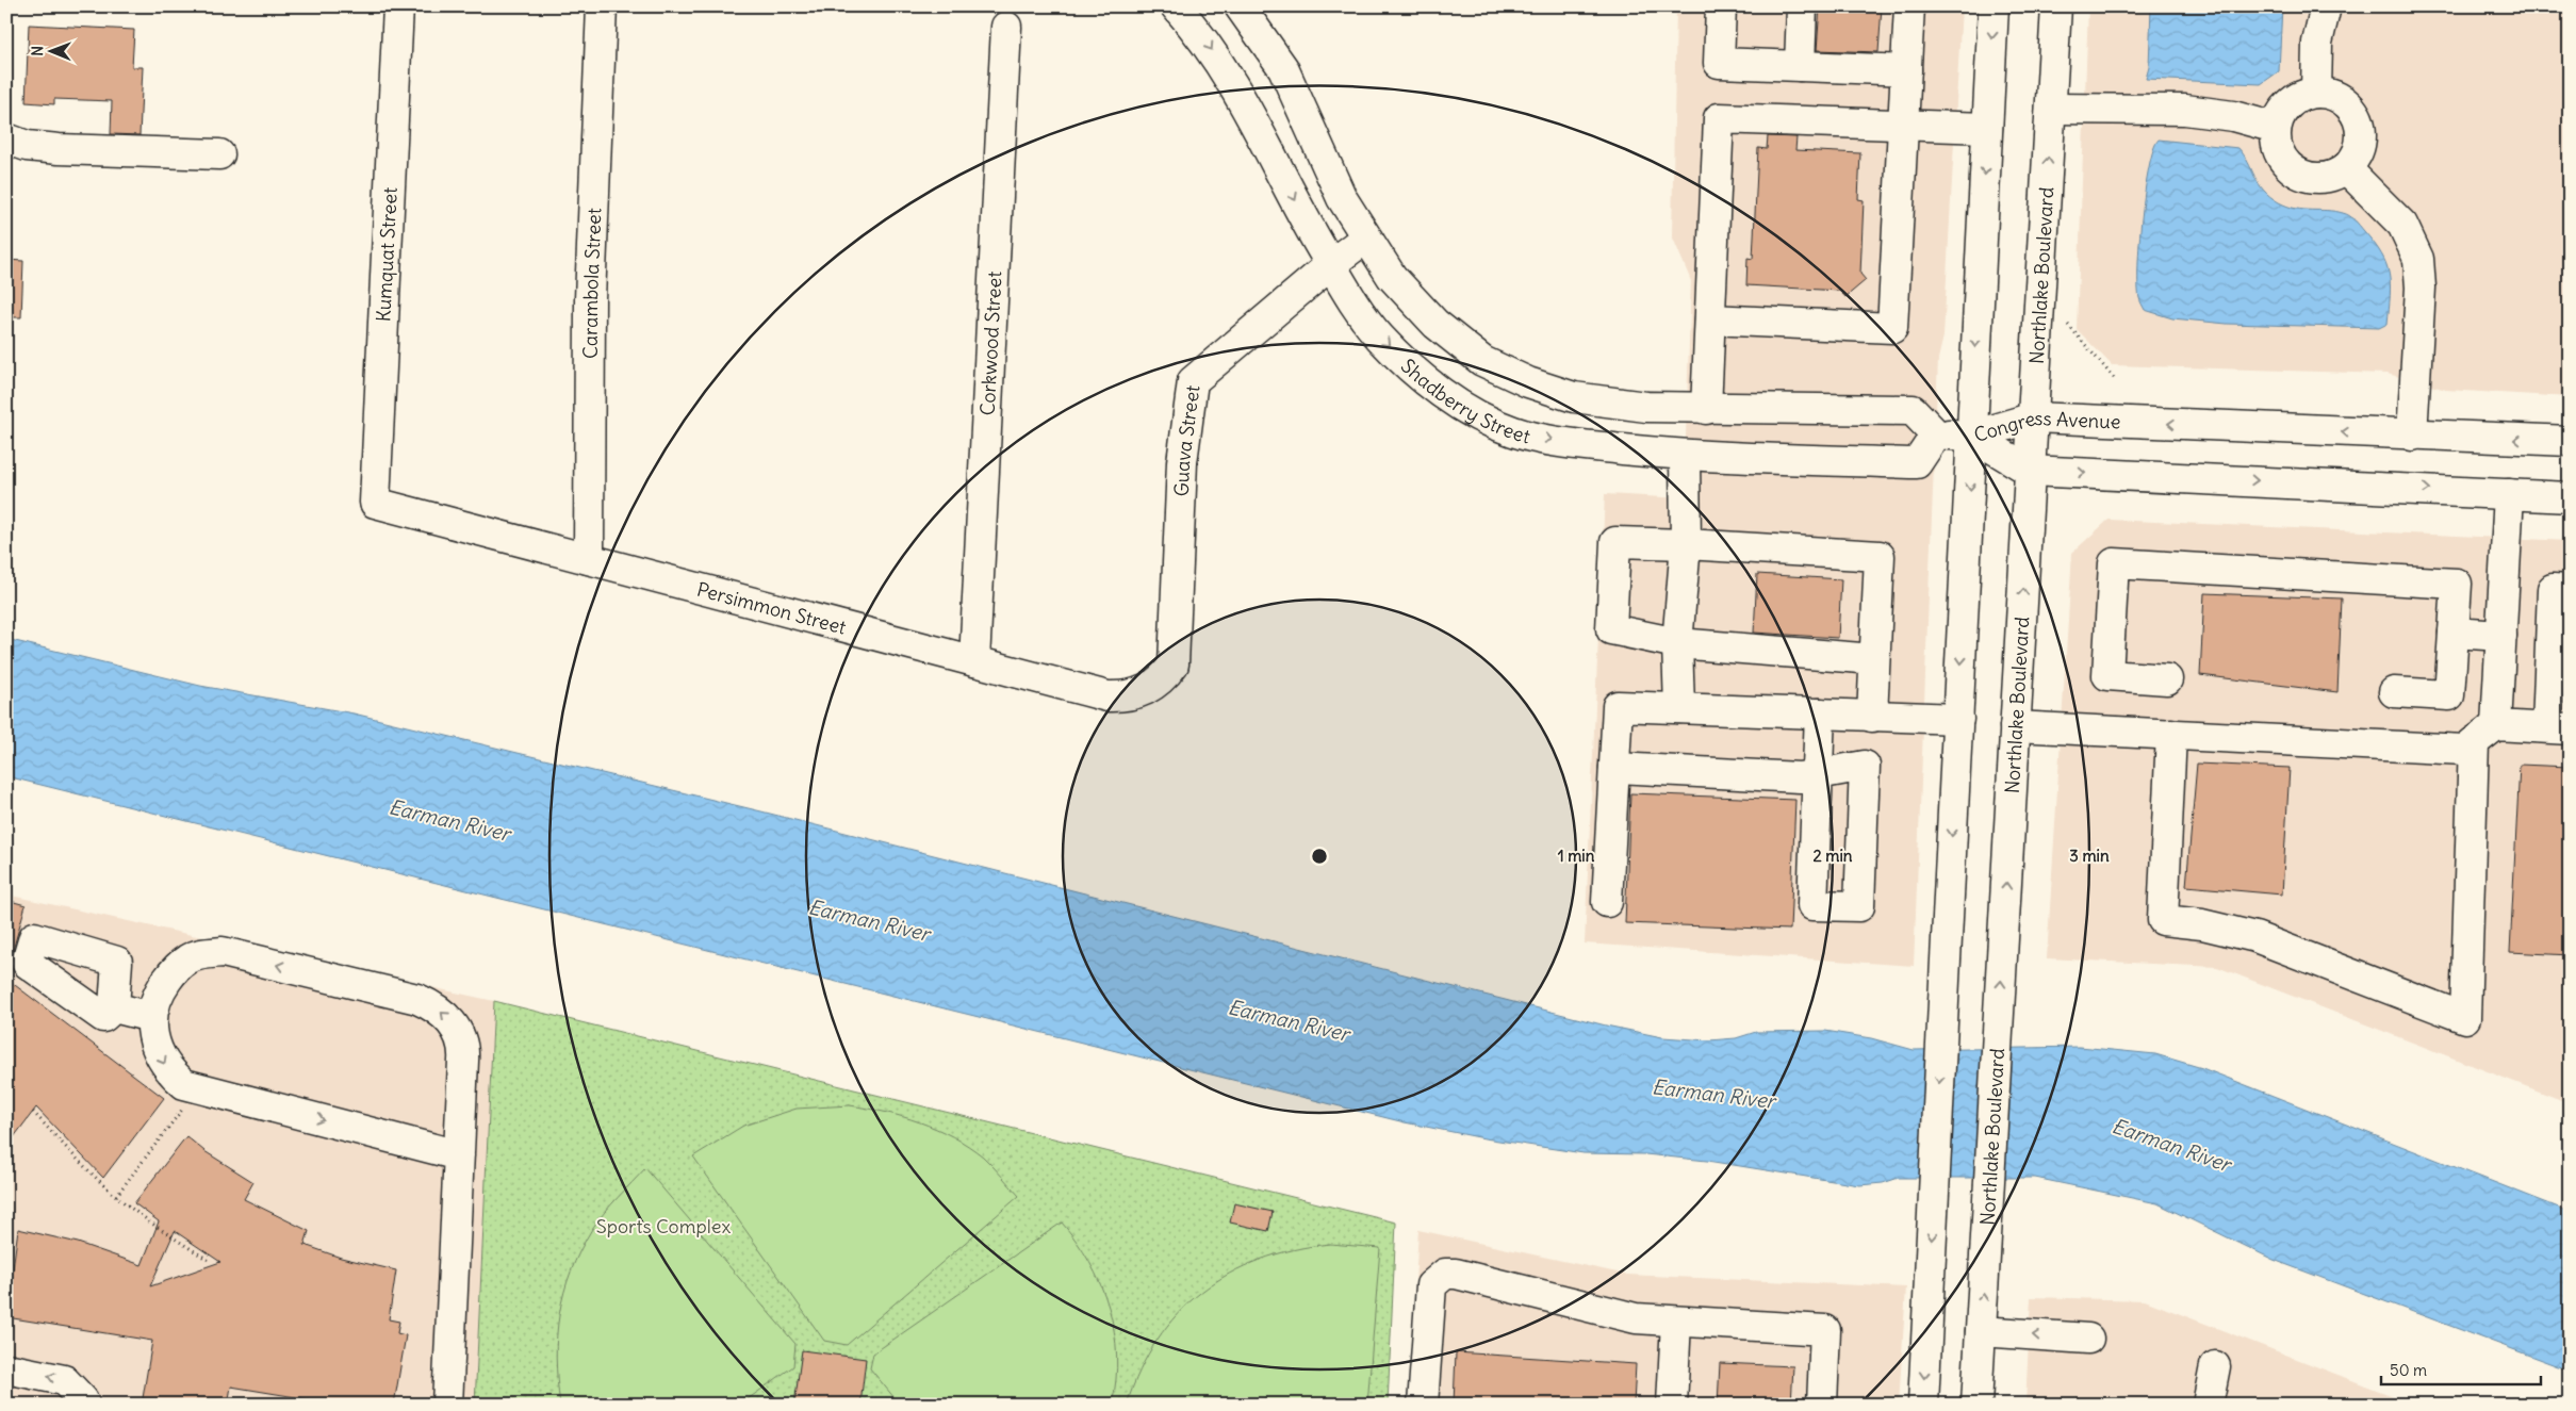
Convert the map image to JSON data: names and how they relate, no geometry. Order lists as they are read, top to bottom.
{
  "streets": {
    "street": [
      "Kumquat Street",
      "Northlake Boulevard",
      "Carambola Street",
      "Corkwood Street",
      "Shadberry Street",
      "Congress Avenue",
      "Guava Street",
      "Persimmon Street"
    ]
  },
  "crossings": [
    ["Kumquat Street", "Persimmon Street"],
    ["Northlake Boulevard", "Congress Avenue"],
    ["Carambola Street", "Persimmon Street"],
    ["Corkwood Street", "Persimmon Street"],
    ["Shadberry Street", "Guava Street"],
    ["Guava Street", "Persimmon Street"]
  ],
  "water": ["Earman River"],
  "parks": ["Sports Complex"],
  "scale_bar": "50 m",
  "north": "left",
  "rings": ["1 min", "2 min", "3 min"]
}
